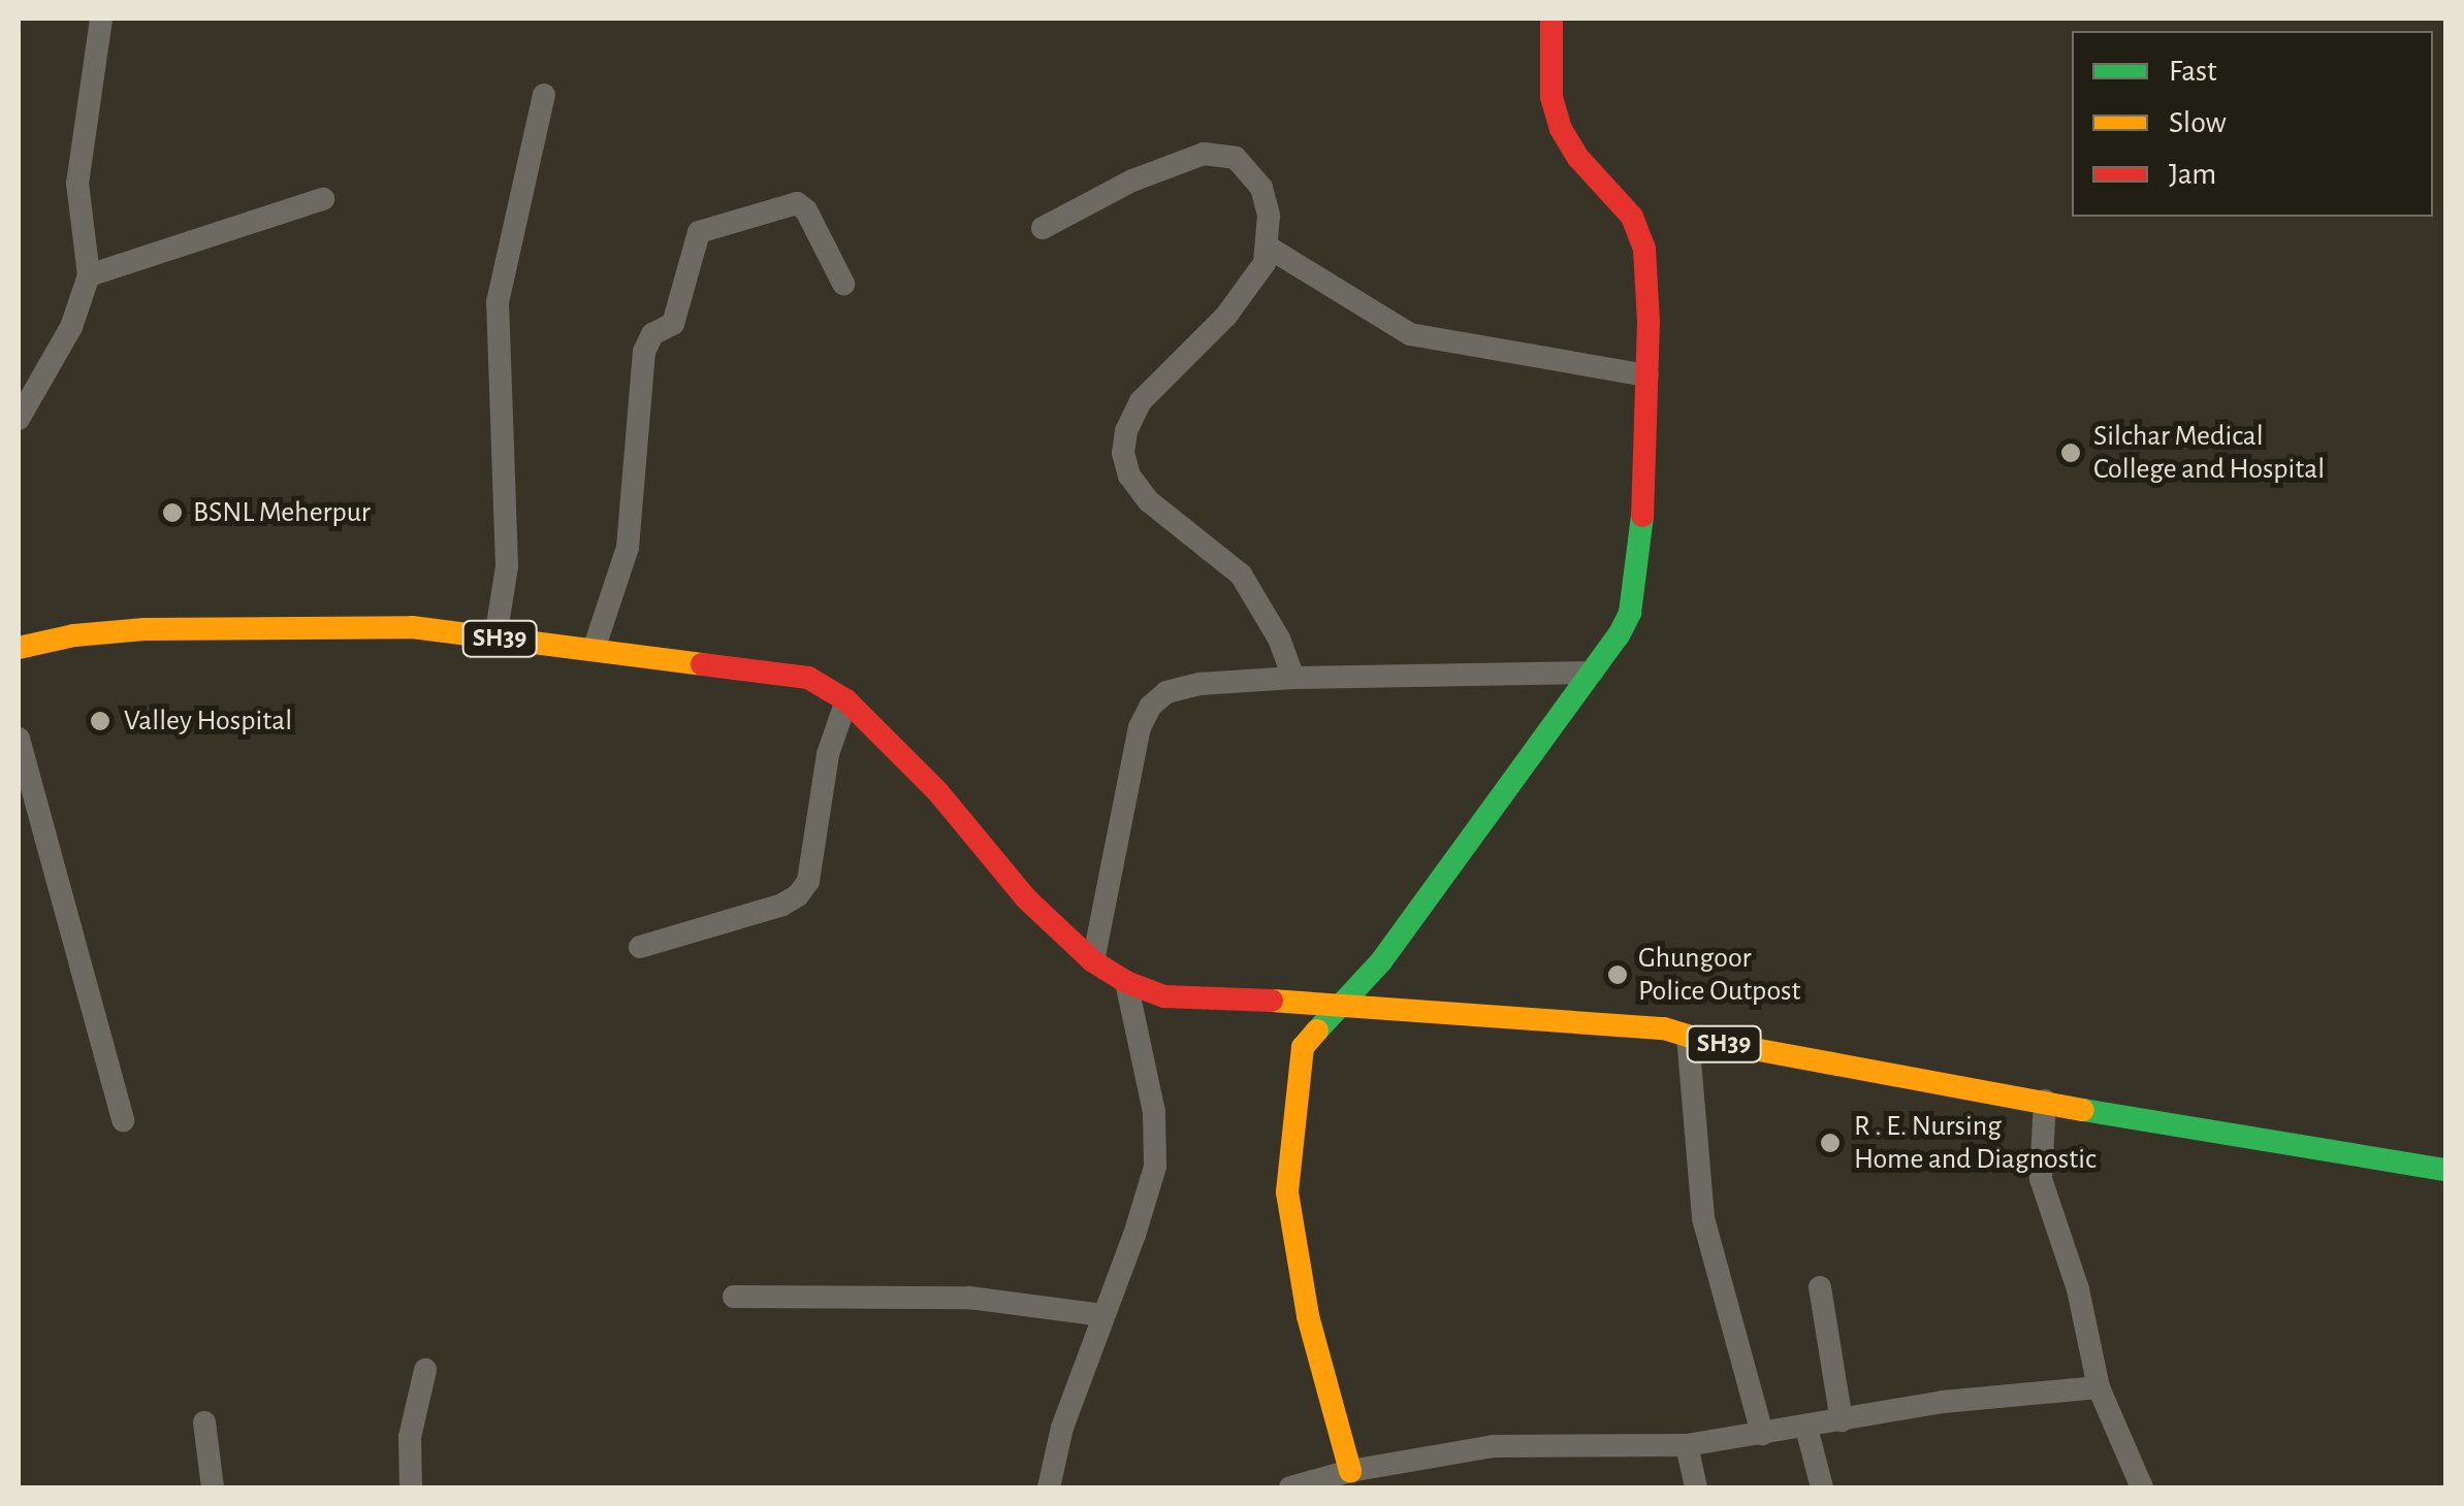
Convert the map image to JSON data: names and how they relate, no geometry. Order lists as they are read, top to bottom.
{
  "streets": {
    "main road": ["SH39"]
  },
  "places": [
    "Silchar Medical College and Hospital",
    "BSNL Meherpur",
    "Valley Hospital",
    "Ghungoor Police Outpost",
    "R . E. Nursing Home and Diagnostic"
  ],
  "legend": ["Fast", "Slow", "Jam"]
}
